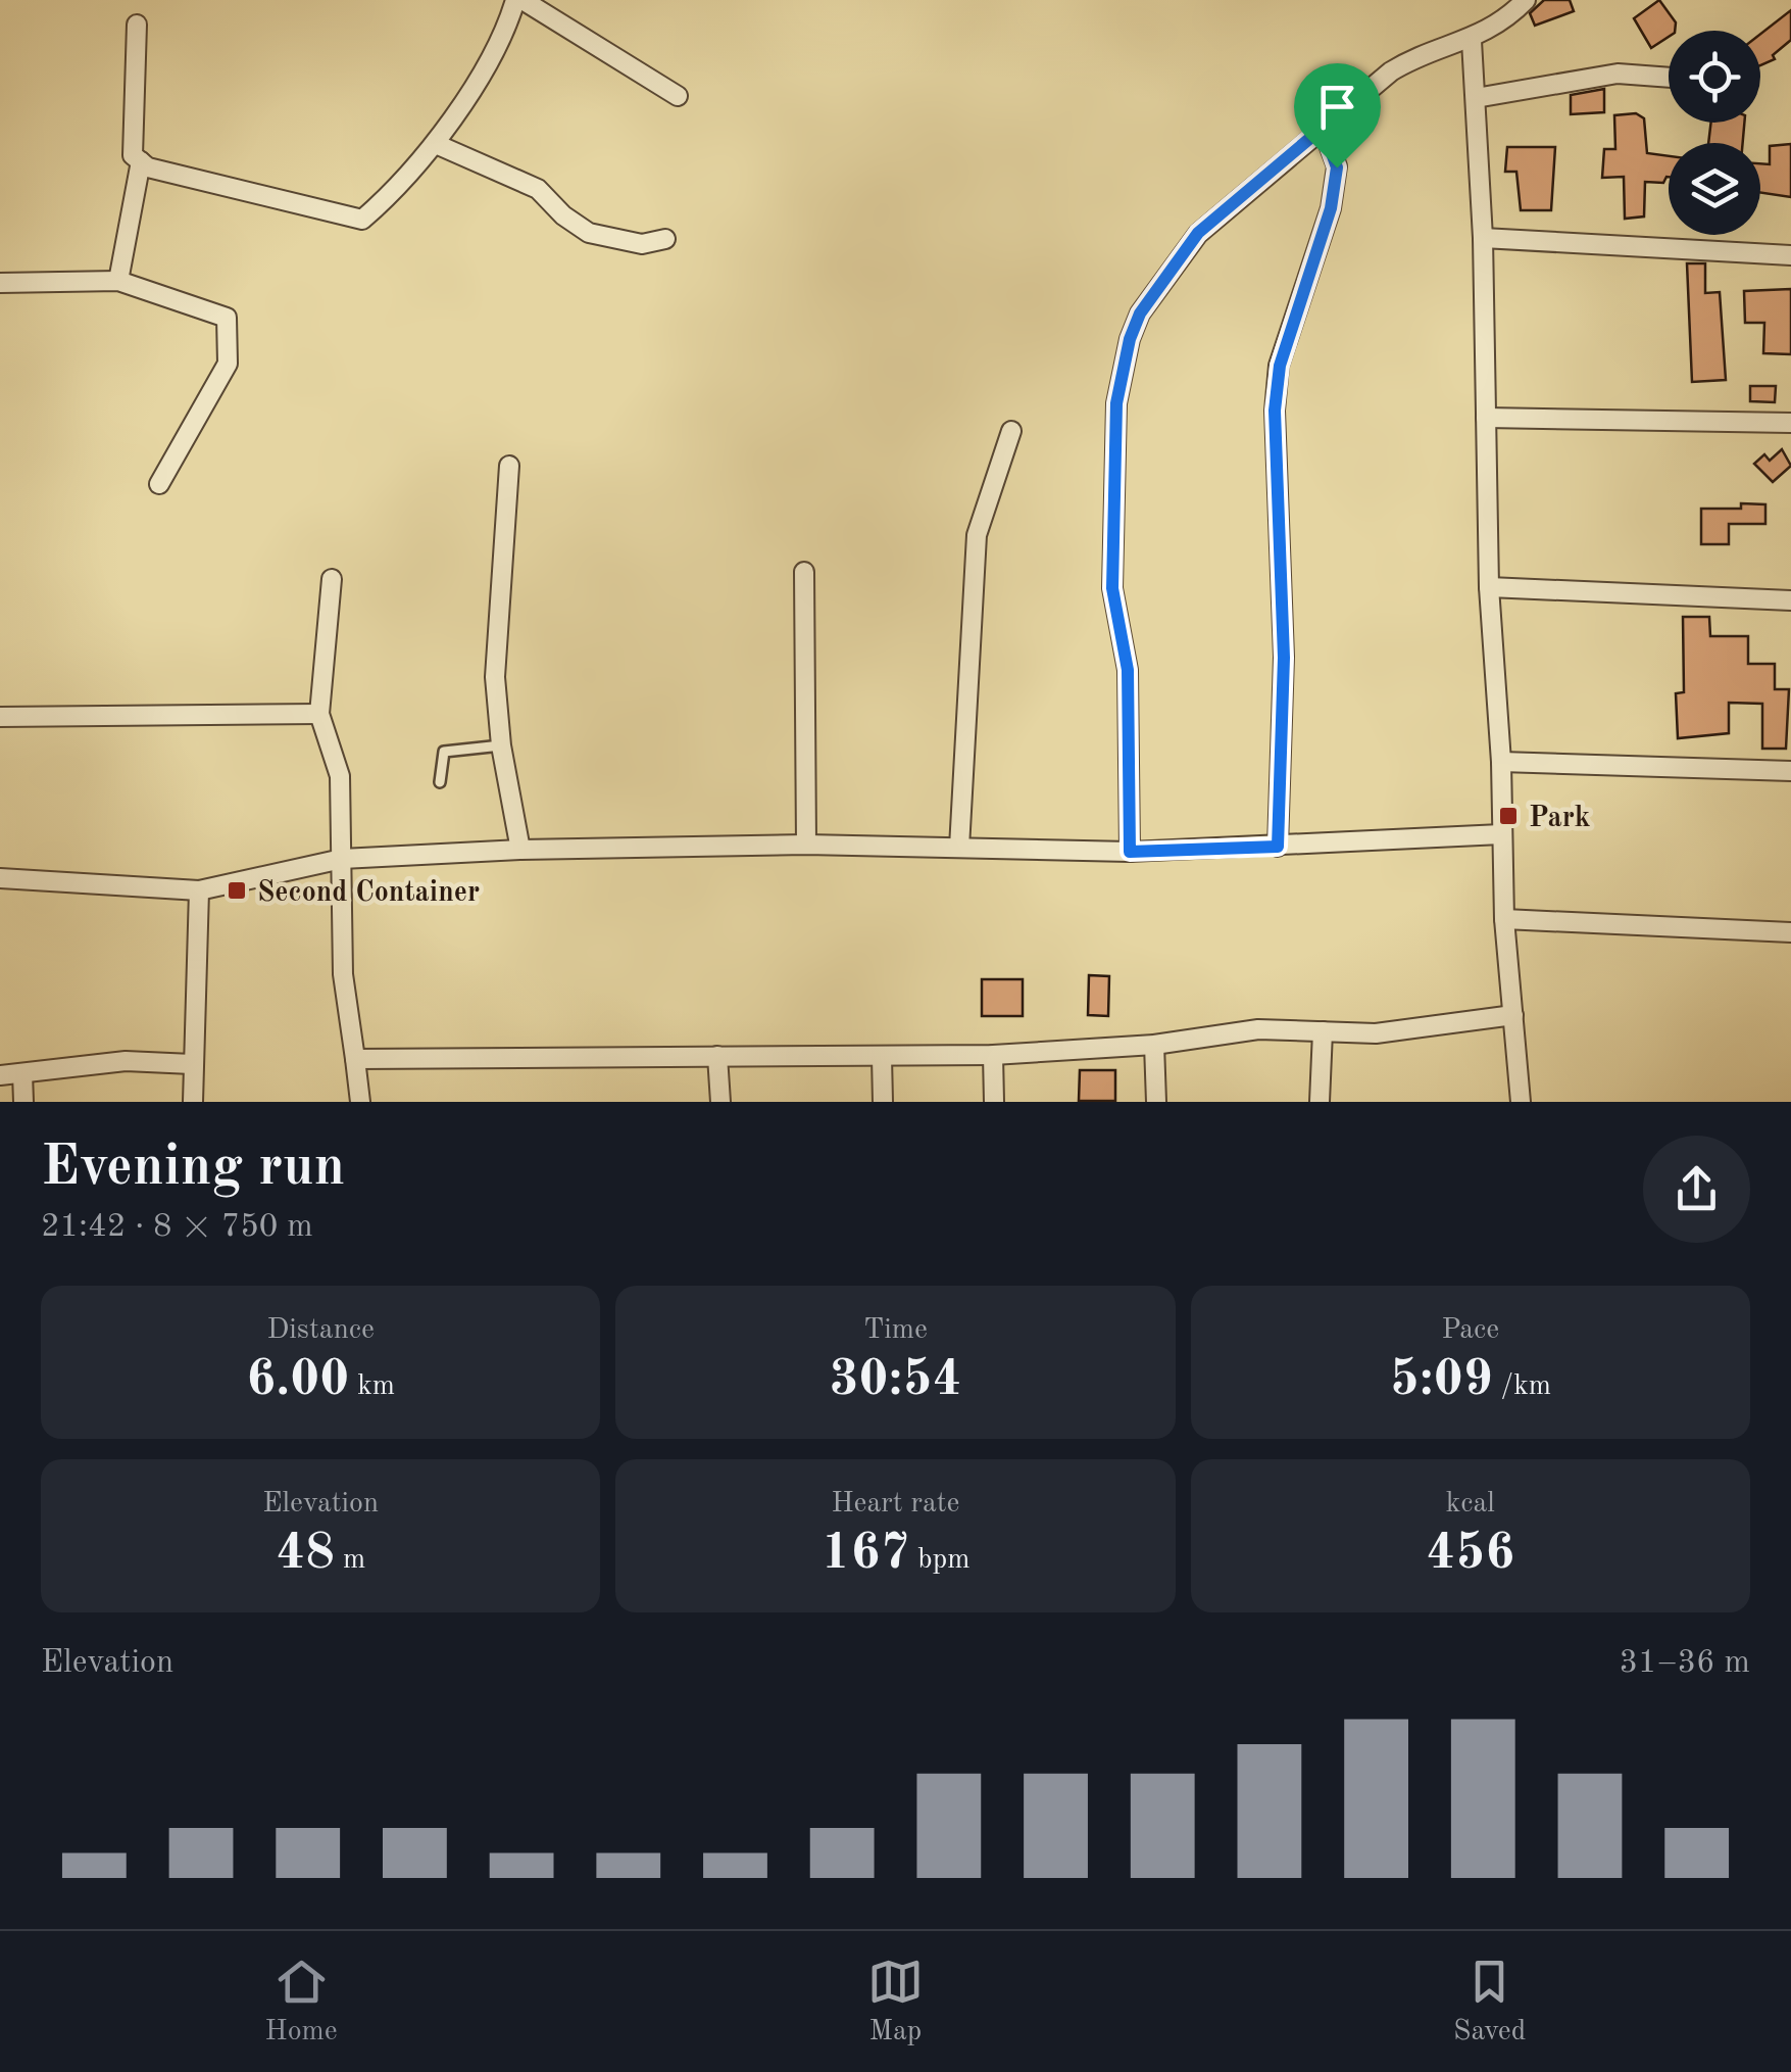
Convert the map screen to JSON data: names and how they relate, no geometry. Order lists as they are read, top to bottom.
{
  "places": {
    "transit": ["Park", "Second Container"]
  },
  "page": {
    "heading": ["Evening run", "21:42 · 8 × 750 m"],
    "stats": [
      ["Distance", "6.00 km"],
      ["Time", "30:54"],
      ["Pace", "5:09 /km"],
      ["Elevation", "48 m"],
      ["Heart rate", "167 bpm"],
      ["kcal", "456"]
    ],
    "chart": ["Elevation", "31–36 m"],
    "tabs": ["Home", "Map", "Saved"]
  }
}
